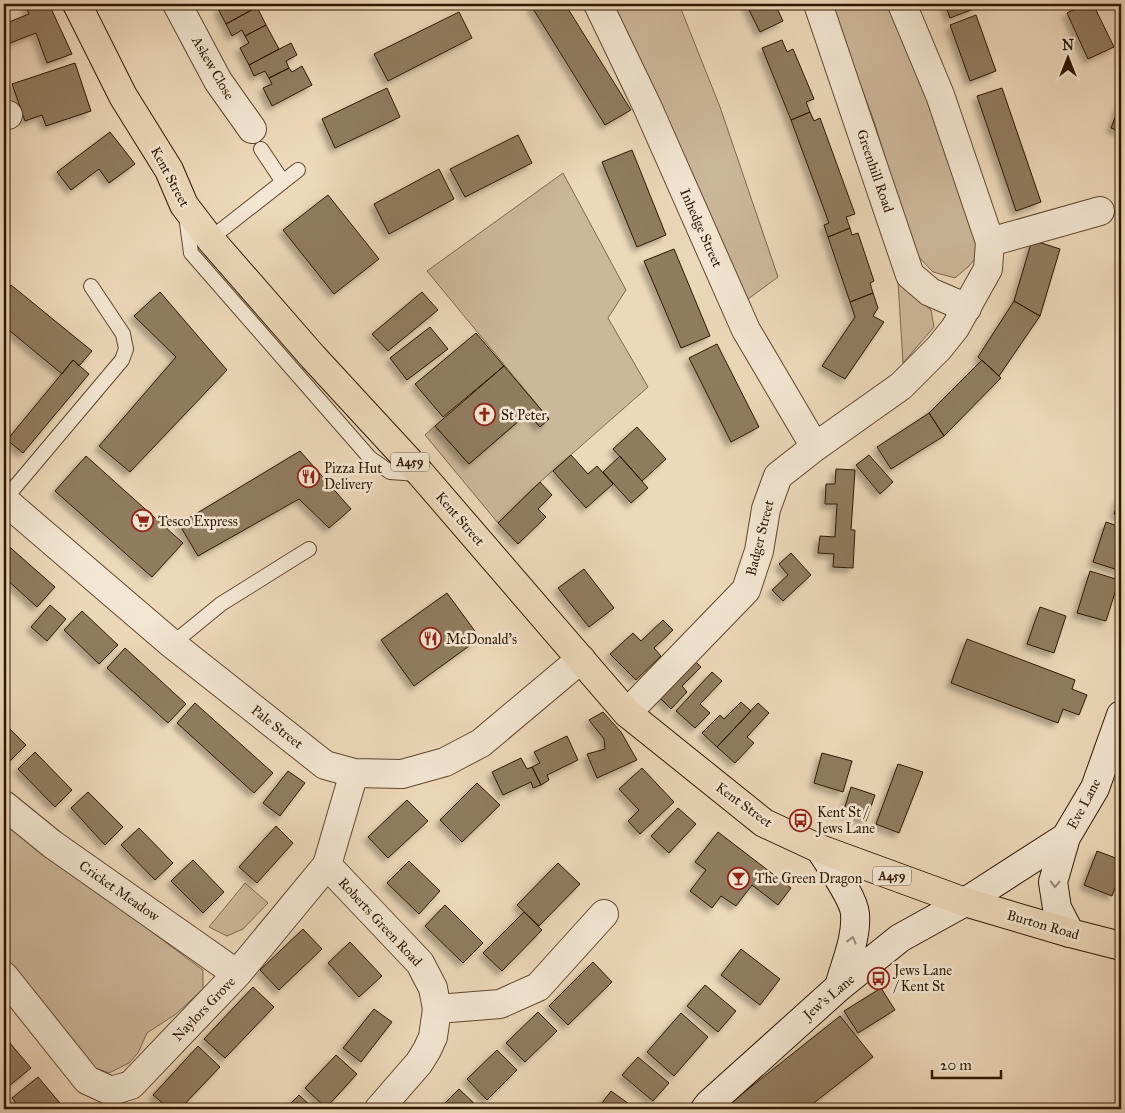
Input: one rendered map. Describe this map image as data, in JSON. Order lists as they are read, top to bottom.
{
  "streets": {
    "main road": ["Kent Street", "A459", "Burton Road"],
    "street": [
      "Askew Close",
      "Greenhill Road",
      "Inhedge Street",
      "Badger Street",
      "Pale Street",
      "Eve Lane",
      "Cricket Meadow",
      "Roberts Green Road",
      "Jew's Lane",
      "Naylors Grove"
    ]
  },
  "crossings": [
    ["Greenhill Road", "Badger Street"],
    ["Kent Street", "Badger Street"],
    ["Kent Street", "Pale Street"],
    ["Kent Street", "Eve Lane"],
    ["Kent Street", "Burton Road"],
    ["Kent Street", "Jew's Lane"],
    ["Inhedge Street", "Badger Street"],
    ["Pale Street", "Naylors Grove"],
    ["Eve Lane", "Burton Road"],
    ["Eve Lane", "Jew's Lane"],
    ["Cricket Meadow", "Naylors Grove"],
    ["Roberts Green Road", "Naylors Grove"],
    ["Burton Road", "Jew's Lane"]
  ],
  "places": {
    "church": ["St Peter"],
    "restaurant": ["Pizza Hut Delivery", "McDonald's"],
    "supermarket": ["Tesco Express"],
    "bus stop": ["Kent St / Jews Lane", "Jews Lane / Kent St"],
    "bar": ["The Green Dragon"]
  },
  "scale_bar": "20 m",
  "north": "top"
}
